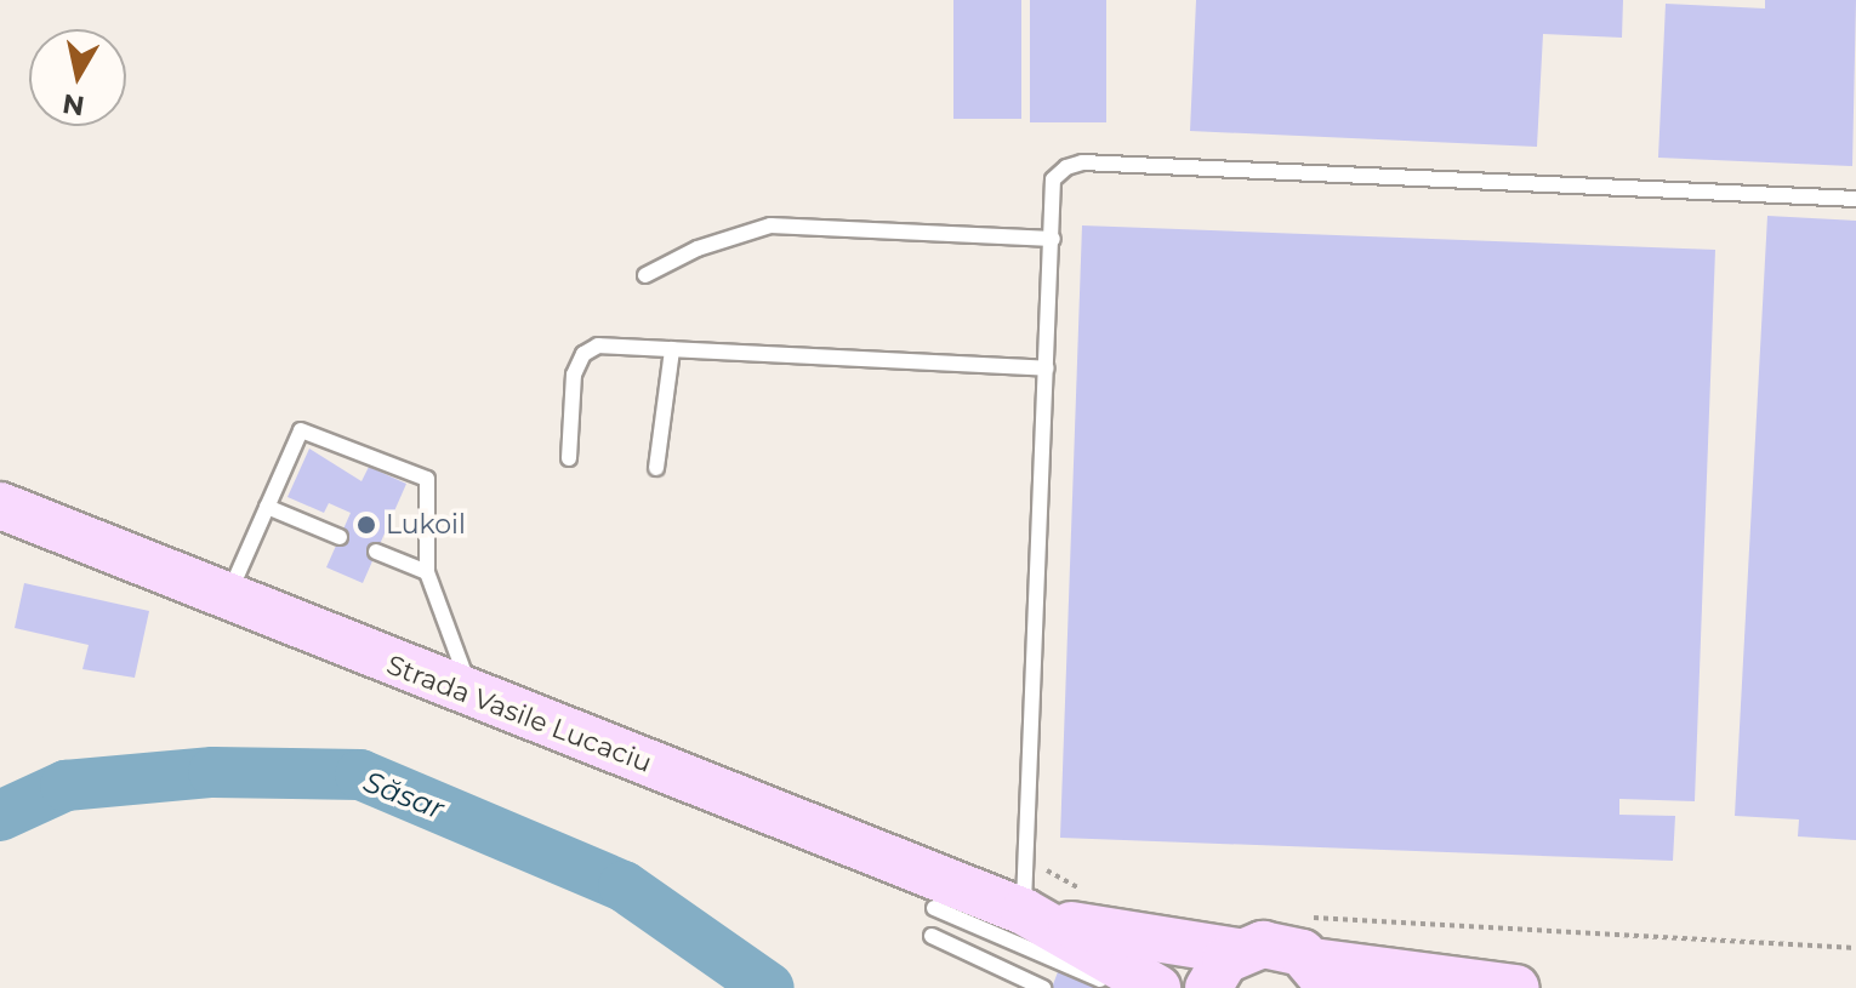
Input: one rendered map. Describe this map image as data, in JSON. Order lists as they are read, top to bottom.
{
  "streets": {
    "main road": ["Strada Vasile Lucaciu"]
  },
  "water": ["Săsar"],
  "places": ["Lukoil"],
  "north": "bottom"
}
